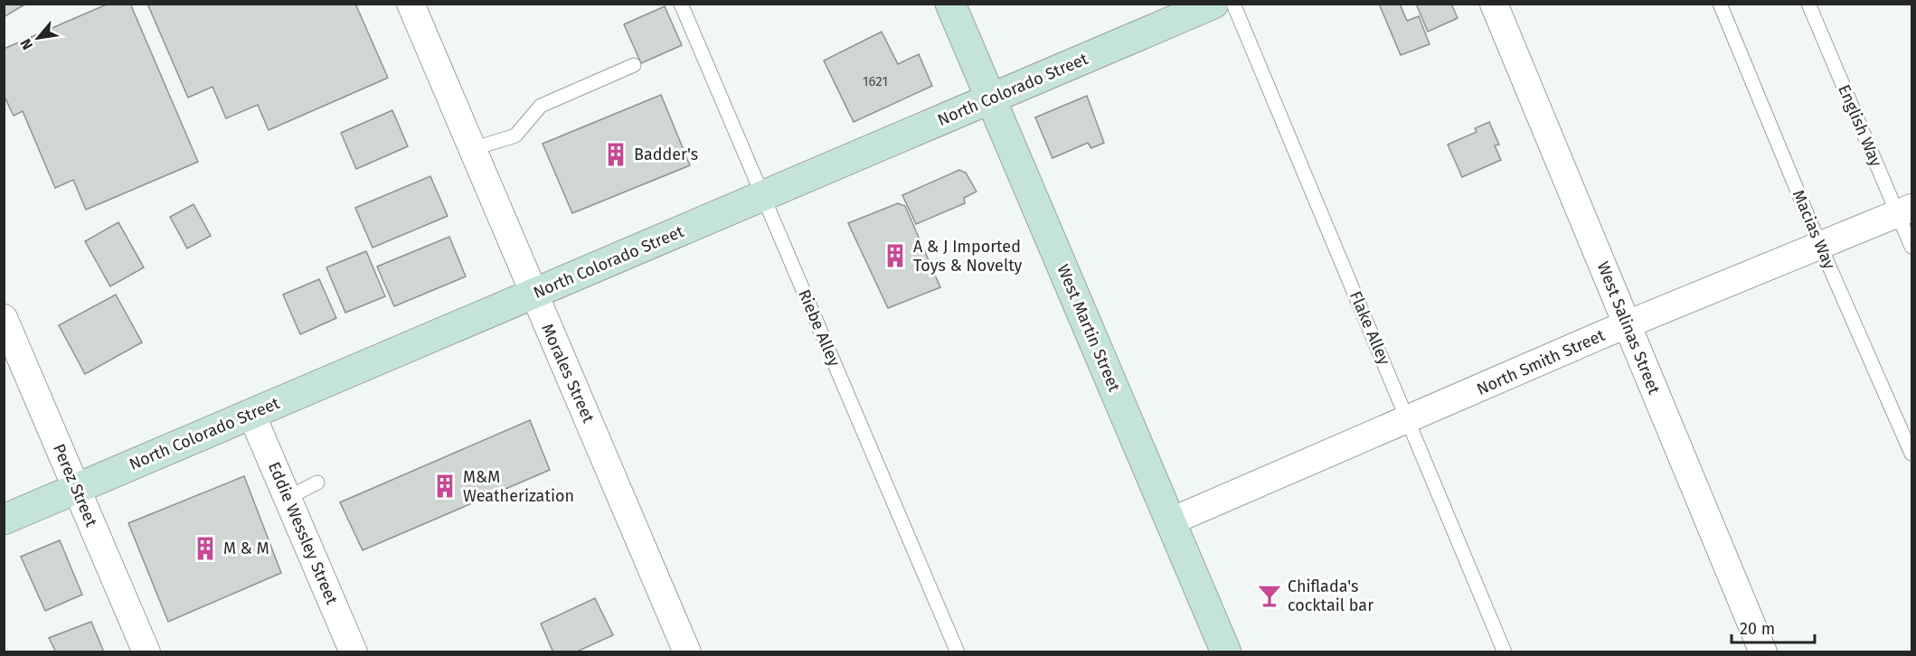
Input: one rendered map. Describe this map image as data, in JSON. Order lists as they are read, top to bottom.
{
  "streets": {
    "main road": ["North Colorado Street", "West Martin Street"],
    "street": [
      "West Salinas Street",
      "North Smith Street",
      "Morales Street",
      "Perez Street",
      "Eddie Wessley Street"
    ],
    "lane": [
      "English Way",
      "Macias Way",
      "Riebe Alley",
      "Flake Alley"
    ]
  },
  "crossings": [
    ["North Colorado Street", "Riebe Alley"],
    ["North Colorado Street", "West Martin Street"],
    ["North Colorado Street", "Morales Street"],
    ["North Colorado Street", "Perez Street"],
    ["North Colorado Street", "Eddie Wessley Street"],
    ["English Way", "North Smith Street"],
    ["Macias Way", "North Smith Street"],
    ["West Martin Street", "North Smith Street"],
    ["Flake Alley", "North Smith Street"],
    ["West Salinas Street", "North Smith Street"]
  ],
  "places": {
    "building": [
      "Badder's",
      "A & J Imported Toys & Novelty",
      "M&M Weatherization",
      "M & M"
    ],
    "bar": ["Chiflada's cocktail bar"]
  },
  "house_numbers": ["1621"],
  "scale_bar": "20 m",
  "north": "bottom left"
}
